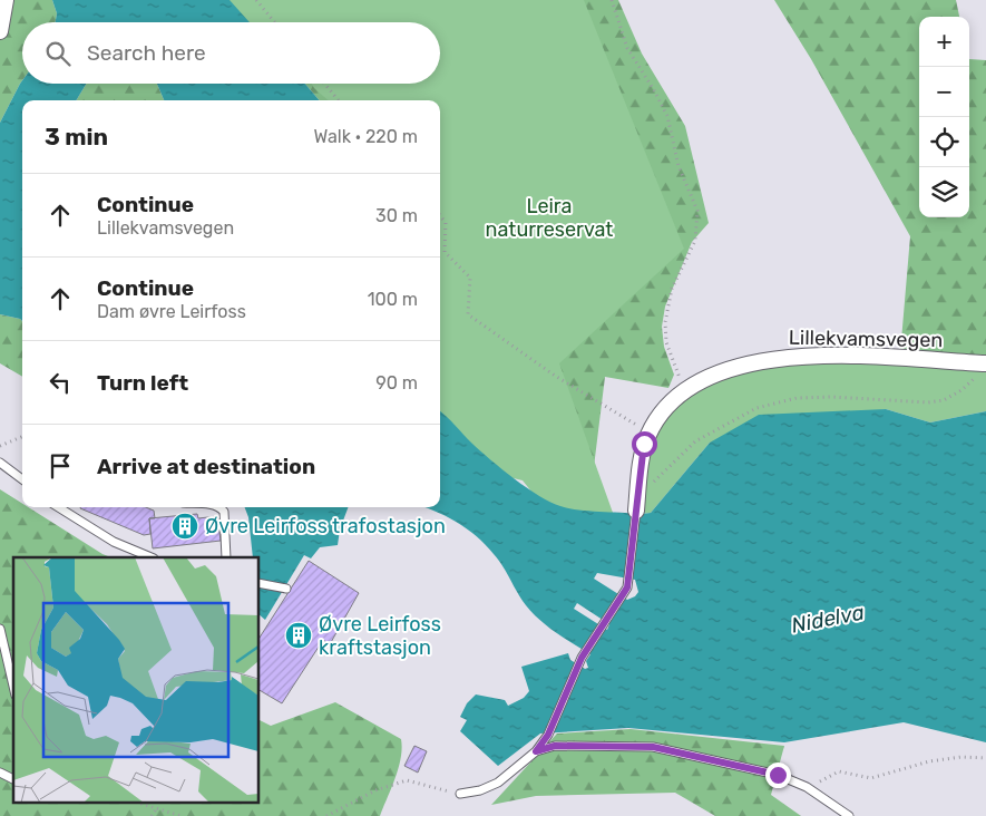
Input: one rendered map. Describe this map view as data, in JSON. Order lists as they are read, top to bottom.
{
  "streets": {
    "street": ["Lillekvamsvegen"]
  },
  "water": ["Nidelva"],
  "parks": ["Leira naturreservat"],
  "places": {
    "building": ["Øvre Leirfoss trafostasjon", "Øvre Leirfoss kraftstasjon"]
  },
  "page": {
    "map_buttons": ["+", "−"],
    "search": "Search here",
    "heading": ["3 min", "Walk · 220 m"],
    "list": [
      ["Continue", "Lillekvamsvegen", "30 m"],
      ["Continue", "Dam øvre Leirfoss", "100 m"],
      ["Turn left", "90 m"],
      "Arrive at destination"
    ]
  }
}
